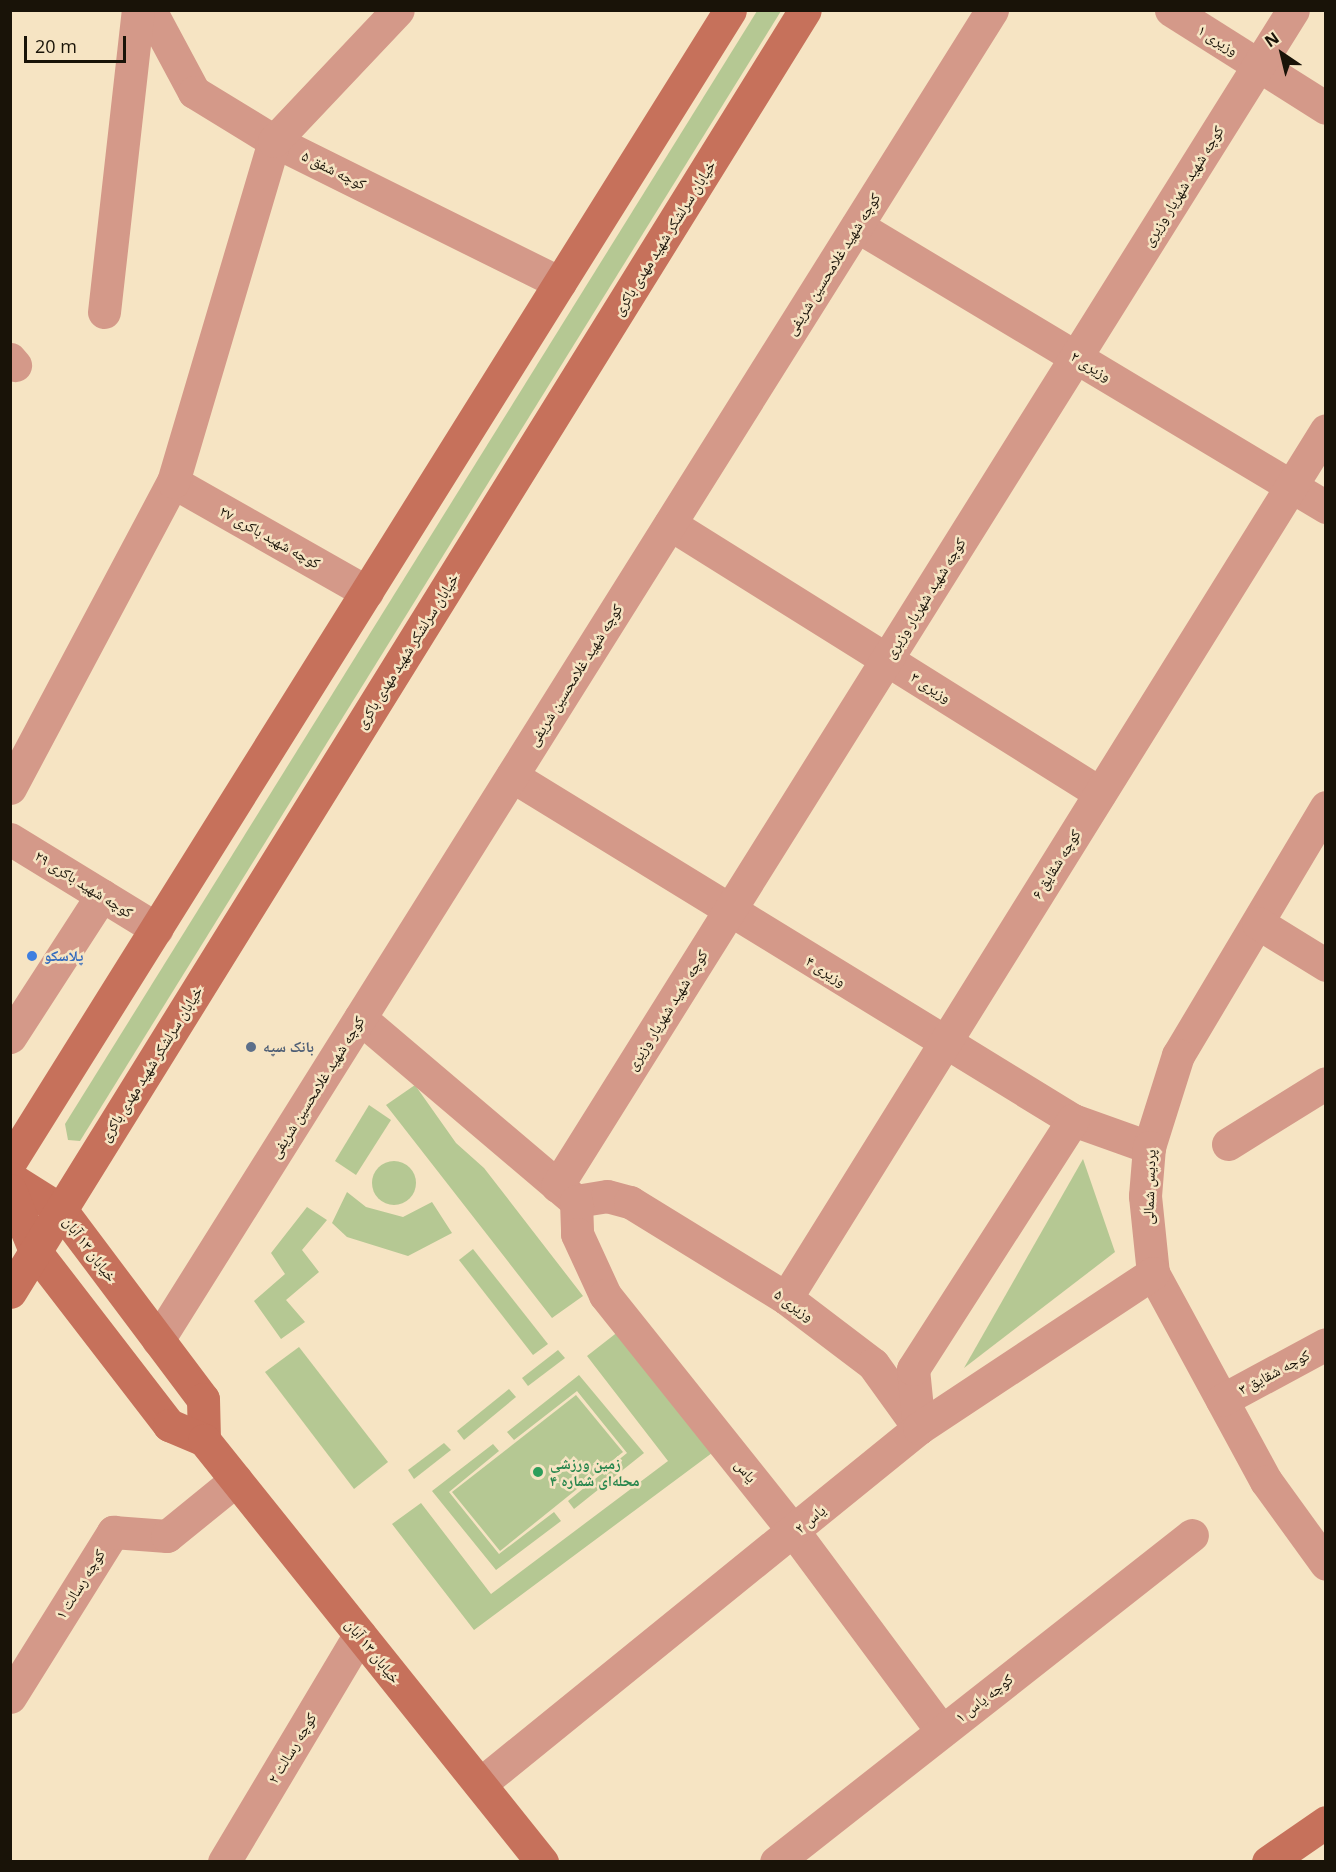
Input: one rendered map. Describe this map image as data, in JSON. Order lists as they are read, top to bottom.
{
  "streets": {
    "main road": ["خیابان سرلشکر شهید مهدی باکری", "خیابان ۱۳ آبان"],
    "street": [
      "وزیری ۱",
      "کوچه شفق ۵",
      "کوچه شهید شهریار وزیری",
      "کوچه شهید غلامحسین شریفی",
      "وزیری ۲",
      "کوچه شهید باکری ۲۷",
      "وزیری ۳",
      "کوچه شقایق ۶",
      "کوچه شهید باکری ۲۹",
      "وزیری ۴",
      "پردیس شمالی",
      "وزیری ۵",
      "کوچه شقایق ۳",
      "یاس",
      "یاس ۲",
      "کوچه رسالت ۱",
      "کوچه یاس ۱",
      "کوچه رسالت ۲"
    ]
  },
  "crossings": [
    ["وزیری ۱", "کوچه شهید شهریار وزیری"],
    ["کوچه شهید شهریار وزیری", "وزیری ۲"],
    ["کوچه شهید شهریار وزیری", "وزیری ۳"],
    ["کوچه شهید شهریار وزیری", "وزیری ۴"],
    ["کوچه شهید شهریار وزیری", "وزیری ۵"],
    ["کوچه شهید شهریار وزیری", "یاس"],
    ["خیابان سرلشکر شهید مهدی باکری", "خیابان ۱۳ آبان"],
    ["کوچه شهید غلامحسین شریفی", "وزیری ۲"],
    ["کوچه شهید غلامحسین شریفی", "وزیری ۳"],
    ["کوچه شهید غلامحسین شریفی", "وزیری ۴"],
    ["کوچه شهید غلامحسین شریفی", "خیابان ۱۳ آبان"],
    ["وزیری ۲", "کوچه شقایق ۶"],
    ["وزیری ۳", "کوچه شقایق ۶"],
    ["کوچه شقایق ۶", "وزیری ۴"],
    ["کوچه شقایق ۶", "وزیری ۵"],
    ["وزیری ۴", "پردیس شمالی"],
    ["پردیس شمالی", "کوچه شقایق ۳"],
    ["پردیس شمالی", "یاس ۲"],
    ["خیابان ۱۳ آبان", "یاس ۲"],
    ["خیابان ۱۳ آبان", "کوچه رسالت ۱"],
    ["خیابان ۱۳ آبان", "کوچه رسالت ۲"],
    ["وزیری ۵", "یاس"],
    ["وزیری ۵", "یاس ۲"],
    ["یاس", "یاس ۲"],
    ["یاس", "کوچه یاس ۱"]
  ],
  "places": ["پلاسکو", "بانک سپه", "زمین ورزشی محله‌ای شماره ۴"],
  "scale_bar": "20 m",
  "north": "top left"
}
